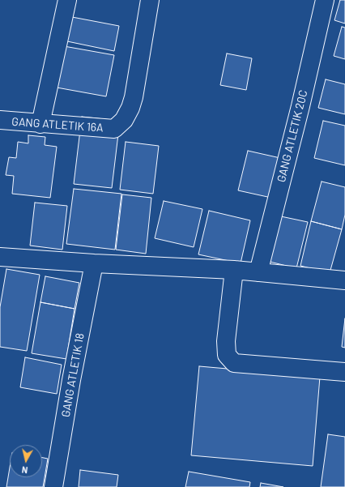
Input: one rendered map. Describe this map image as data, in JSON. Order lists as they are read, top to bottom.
{
  "streets": {
    "street": ["GANG ATLETIK 16A", "GANG ATLETIK 20C", "GANG ATLETIK 18"]
  },
  "north": "bottom"
}
